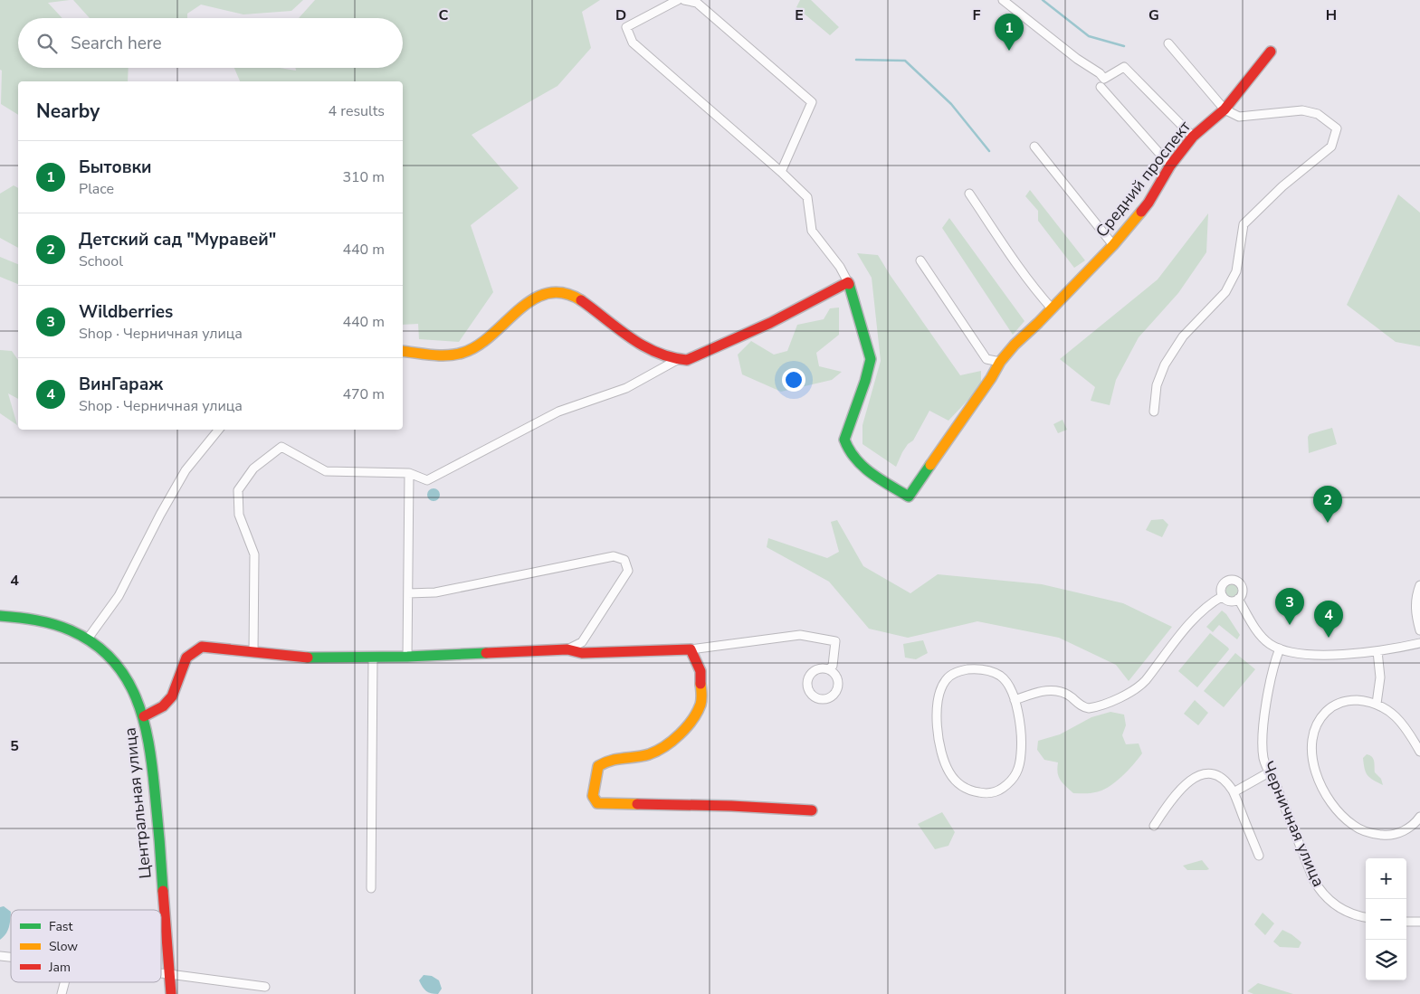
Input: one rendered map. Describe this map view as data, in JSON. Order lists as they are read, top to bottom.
{
  "streets": {
    "street": ["Средний проспект", "Центральная улица", "Черничная улица"]
  },
  "legend": ["Fast", "Slow", "Jam"],
  "page": {
    "pins": [
      "1",
      "2",
      "3",
      "4"
    ],
    "search": "Search here",
    "heading": ["Nearby", "4 results"],
    "list": [
      {
        "mark": "1",
        "name": "Бытовки",
        "note": "Place",
        "value": "310 m"
      },
      {
        "mark": "2",
        "name": "Детский сад \"Муравей\"",
        "note": "School",
        "value": "440 m"
      },
      {
        "mark": "3",
        "name": "Wildberries",
        "note": "Shop · Черничная улица",
        "value": "440 m"
      },
      {
        "mark": "4",
        "name": "ВинГараж",
        "note": "Shop · Черничная улица",
        "value": "470 m"
      }
    ],
    "map_buttons": ["+", "−"]
  },
  "grid": {
    "columns": [
      "C",
      "D",
      "E",
      "F",
      "G",
      "H"
    ],
    "rows": ["4", "5"]
  }
}
